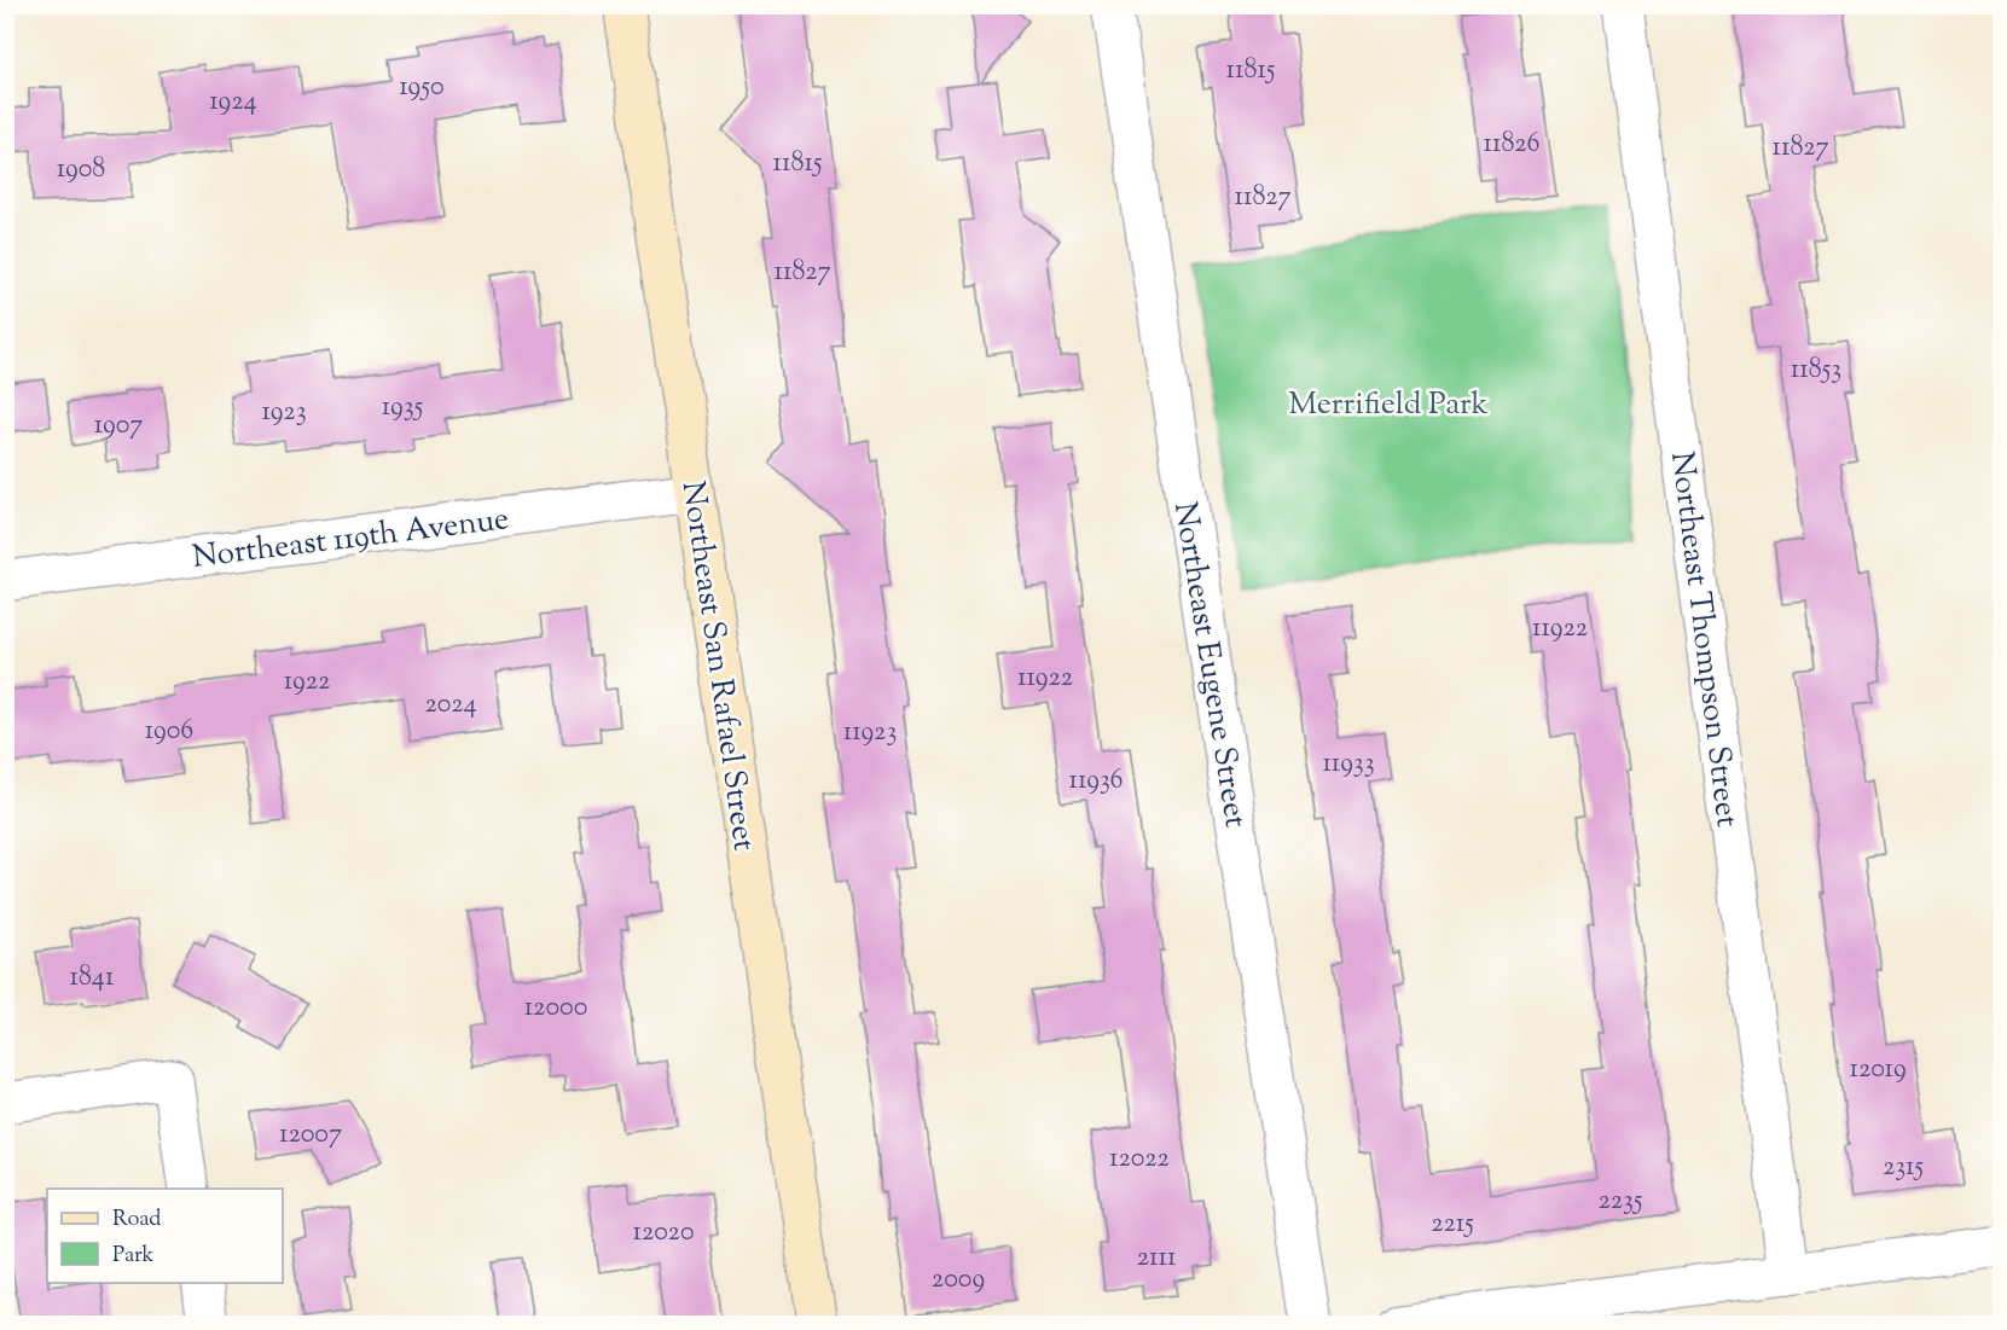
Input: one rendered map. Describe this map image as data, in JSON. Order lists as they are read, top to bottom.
{
  "streets": {
    "street": [
      "Northeast 119th Avenue",
      "Northeast Thompson Street",
      "Northeast Eugene Street",
      "Northeast San Rafael Street"
    ]
  },
  "crossings": [
    ["Northeast 119th Avenue", "Northeast San Rafael Street"]
  ],
  "parks": ["Merrifield Park"],
  "house_numbers": [
    "11815",
    "1950",
    "1924",
    "11826",
    "11827",
    "11815",
    "1908",
    "11827",
    "11827",
    "11853",
    "1935",
    "1923",
    "1907",
    "11922",
    "11922",
    "1922",
    "2024",
    "1906",
    "11923",
    "11933",
    "11936",
    "1841",
    "12000",
    "12019",
    "12007",
    "12022",
    "2315",
    "2235",
    "2215",
    "12020",
    "2111",
    "2009"
  ],
  "legend": ["Road", "Park"]
}
